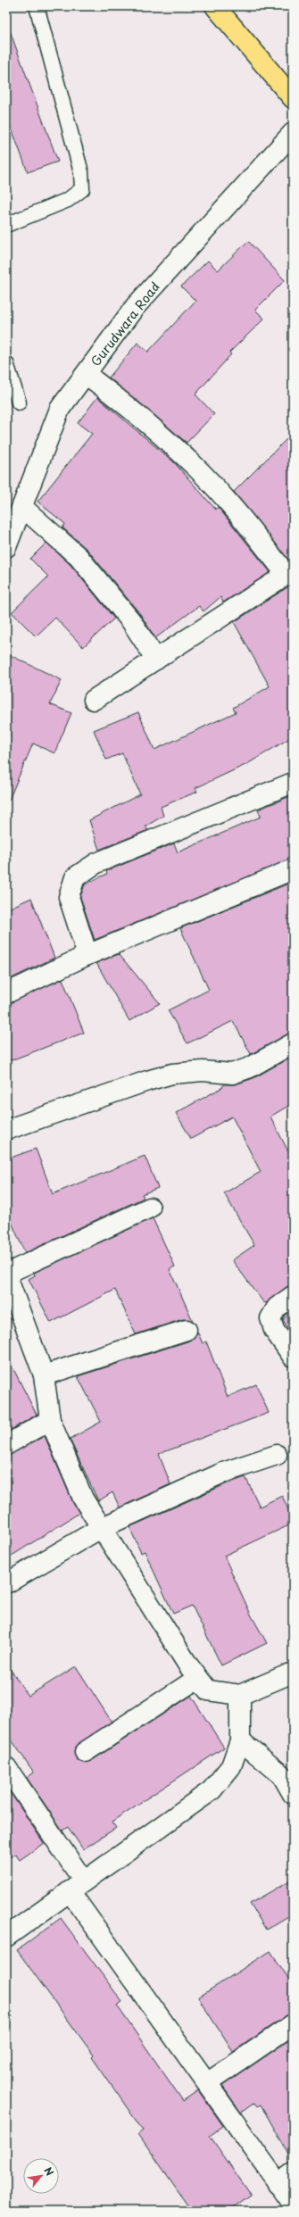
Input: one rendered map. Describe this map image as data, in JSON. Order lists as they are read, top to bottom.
{
  "streets": {
    "street": ["Gurudwara Road"]
  },
  "north": "top right"
}
